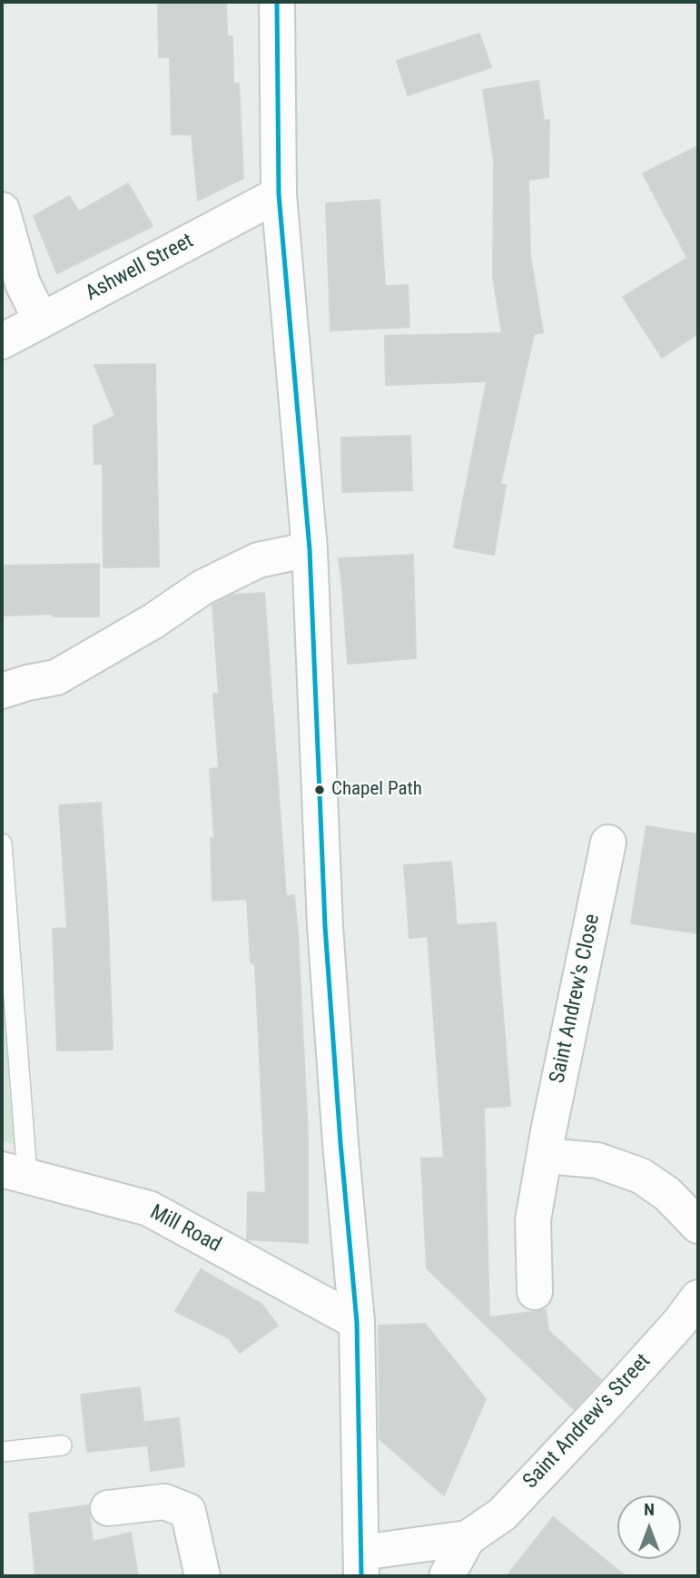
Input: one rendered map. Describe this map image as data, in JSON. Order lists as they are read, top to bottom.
{
  "streets": {
    "street": [
      "Ashwell Street",
      "Saint Andrew's Close",
      "Mill Road",
      "Saint Andrew's Street"
    ]
  },
  "places": ["Chapel Path"],
  "north": "top"
}
